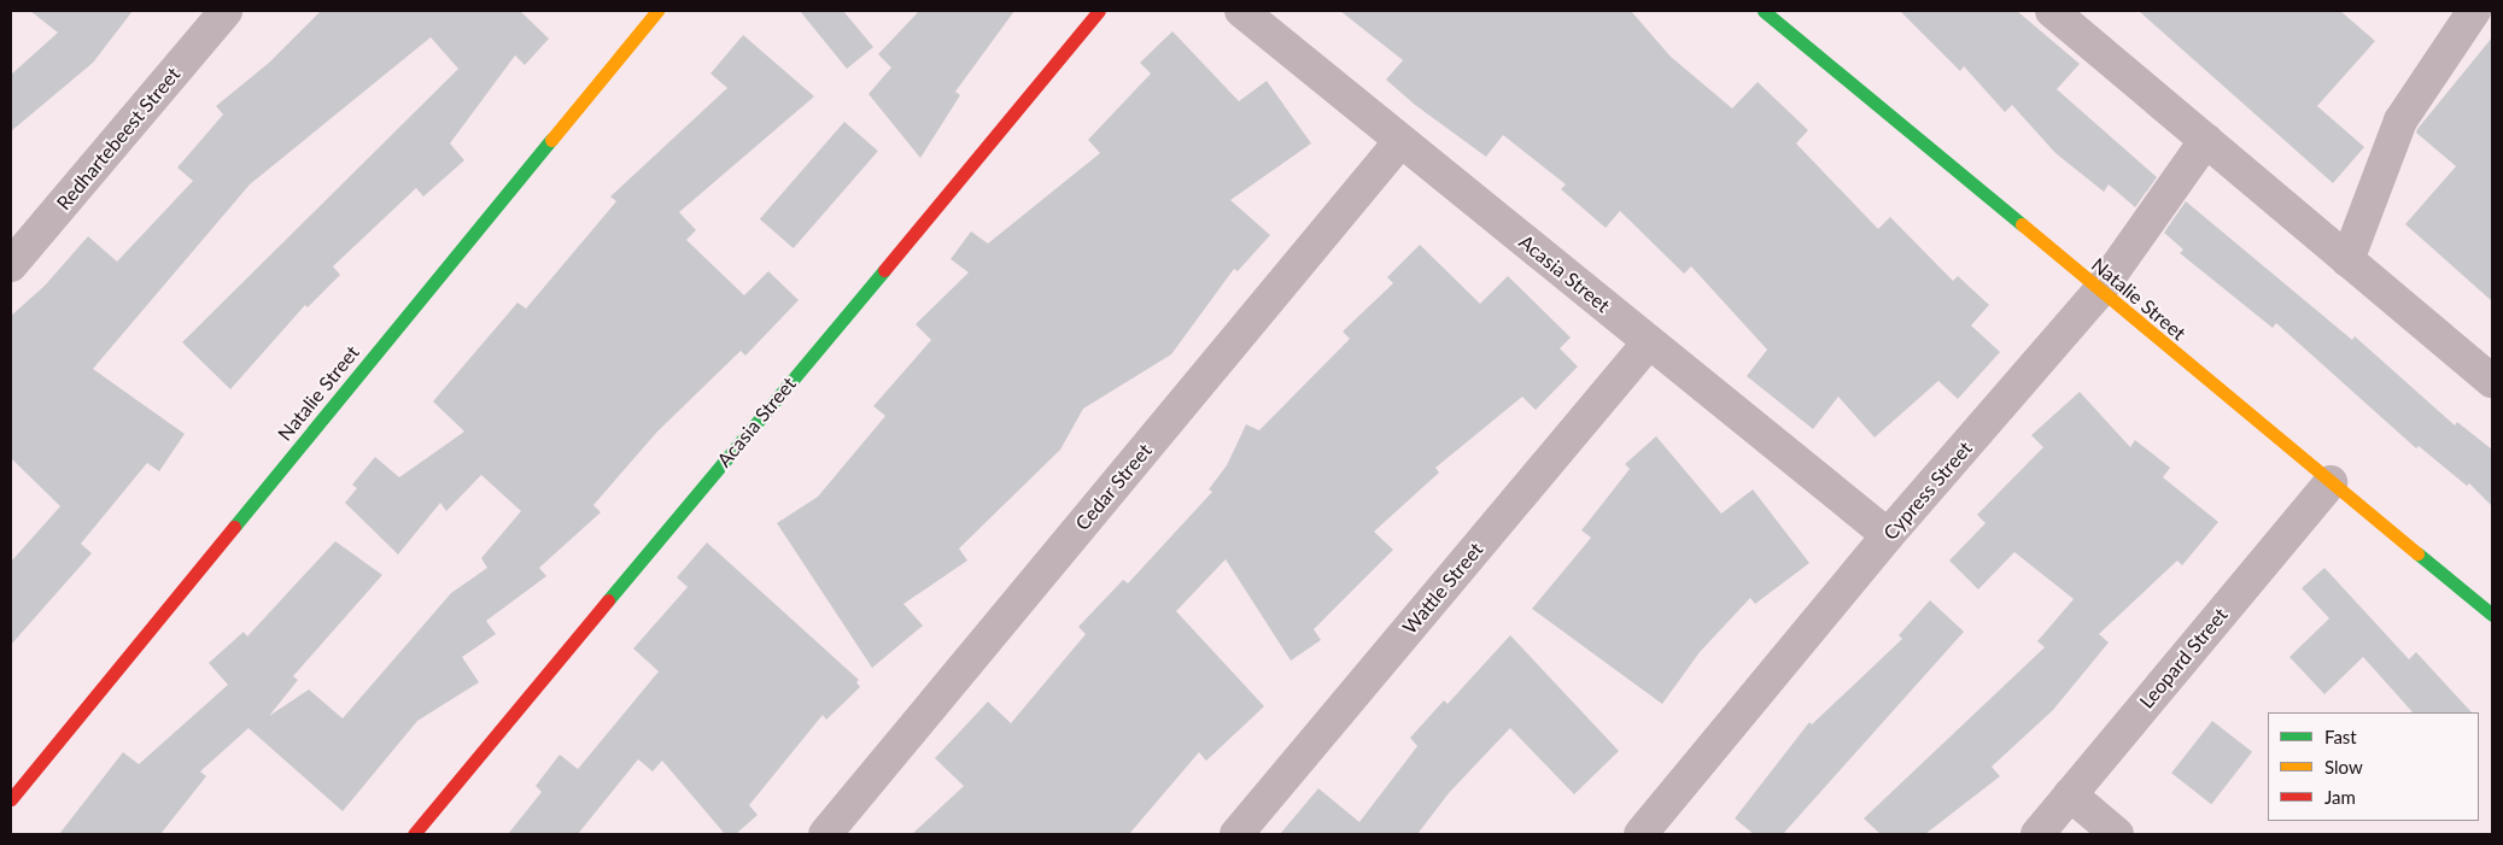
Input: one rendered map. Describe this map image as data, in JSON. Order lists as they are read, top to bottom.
{
  "streets": {
    "street": [
      "Redhartebeest Street",
      "Acasia Street",
      "Natalie Street",
      "Cedar Street",
      "Cypress Street",
      "Wattle Street",
      "Leopard Street"
    ]
  },
  "crossings": [
    ["Acasia Street", "Cedar Street"],
    ["Acasia Street", "Cypress Street"],
    ["Acasia Street", "Wattle Street"],
    ["Natalie Street", "Cypress Street"],
    ["Natalie Street", "Leopard Street"]
  ],
  "legend": ["Fast", "Slow", "Jam"]
}
